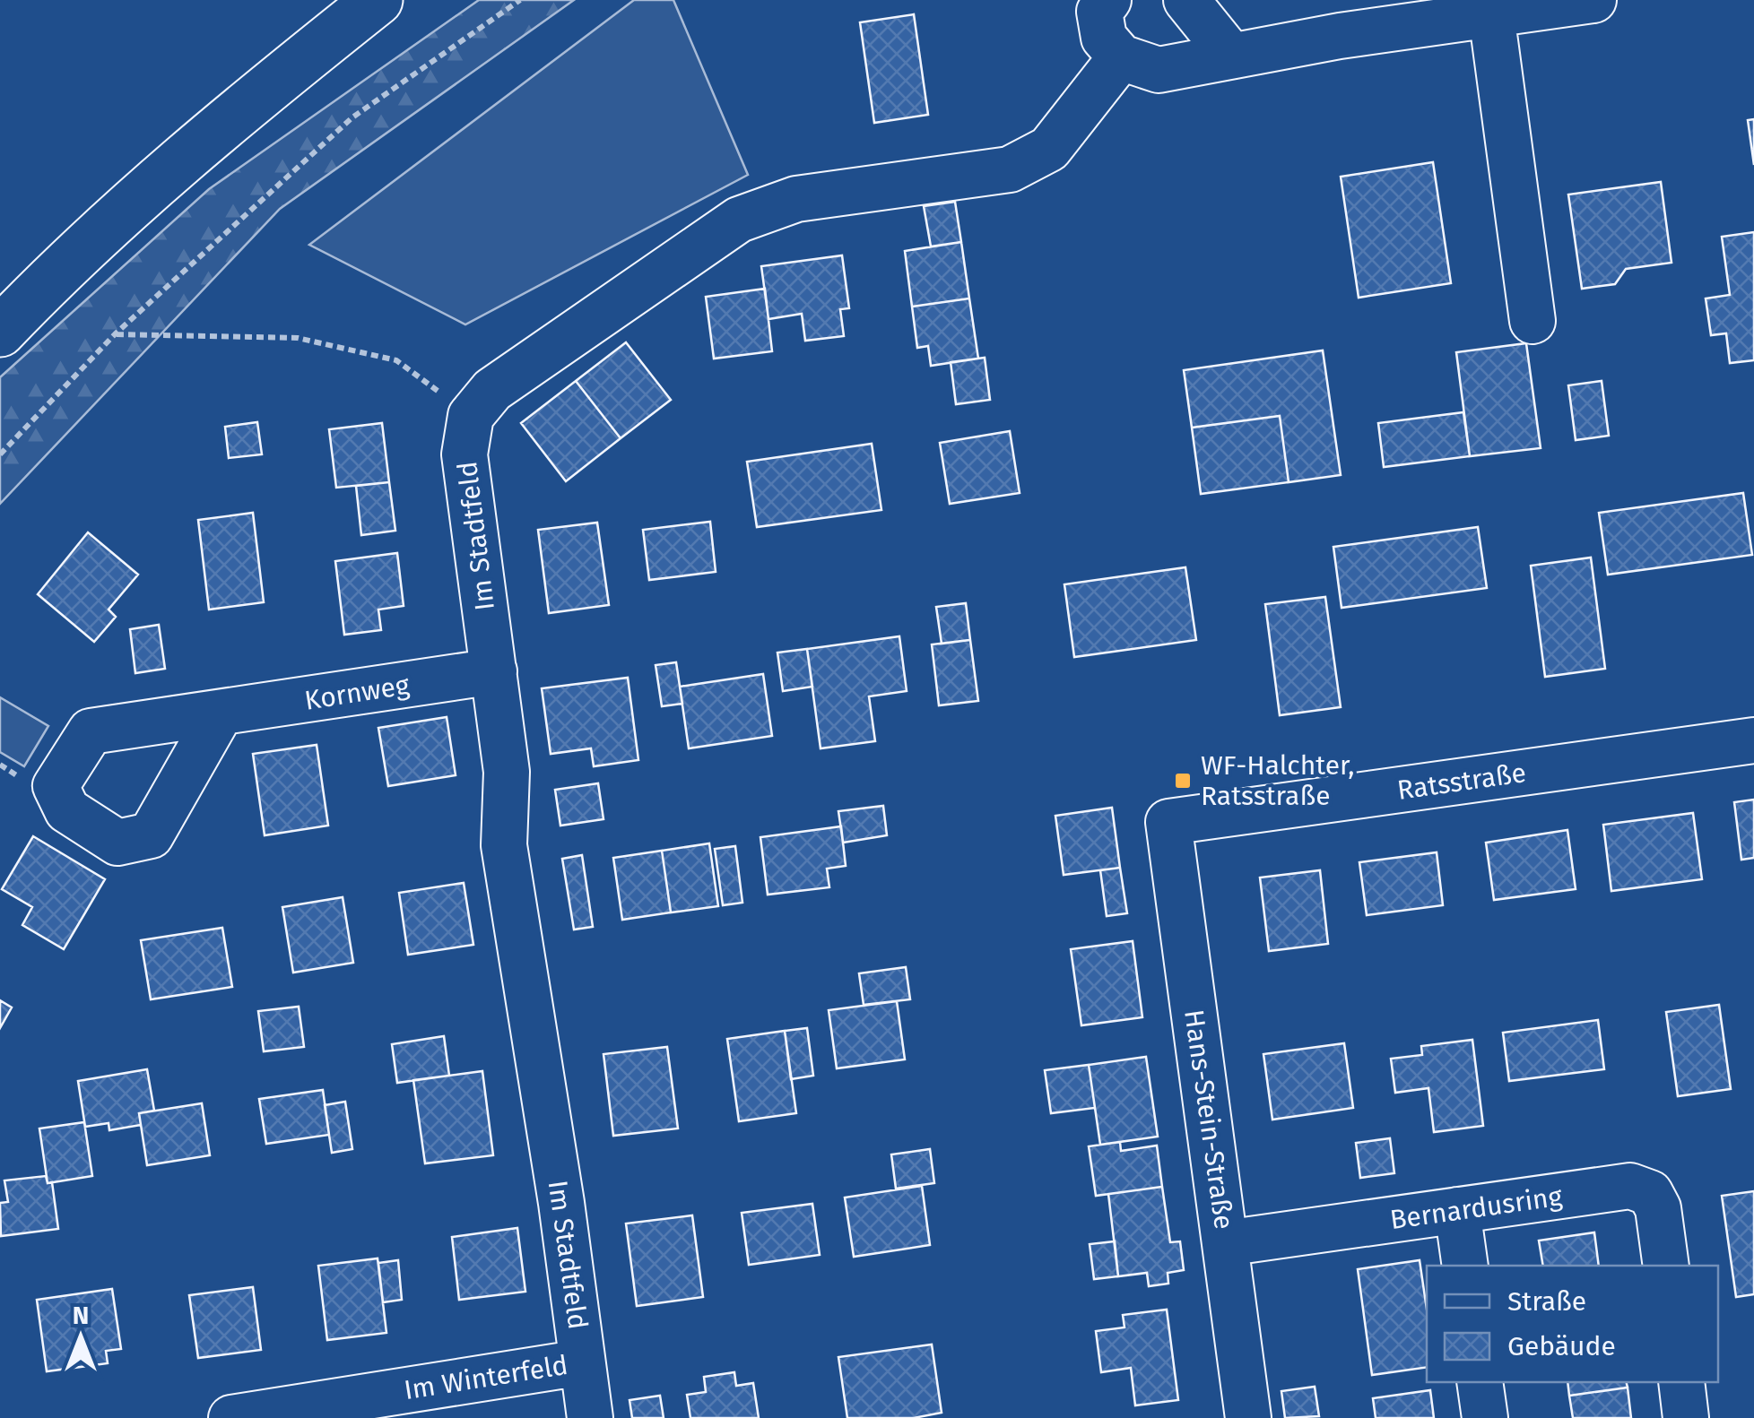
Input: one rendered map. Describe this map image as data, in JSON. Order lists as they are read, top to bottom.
{
  "streets": {
    "street": [
      "Im Stadtfeld",
      "Kornweg",
      "Ratsstraße",
      "Hans-Stein-Straße",
      "Bernardusring",
      "Im Winterfeld"
    ]
  },
  "crossings": [
    ["Im Stadtfeld", "Kornweg"],
    ["Im Stadtfeld", "Im Winterfeld"],
    ["Ratsstraße", "Hans-Stein-Straße"],
    ["Hans-Stein-Straße", "Bernardusring"]
  ],
  "places": {
    "transit": ["WF-Halchter, Ratsstraße"]
  },
  "legend": ["Straße", "Gebäude"],
  "north": "top"
}
